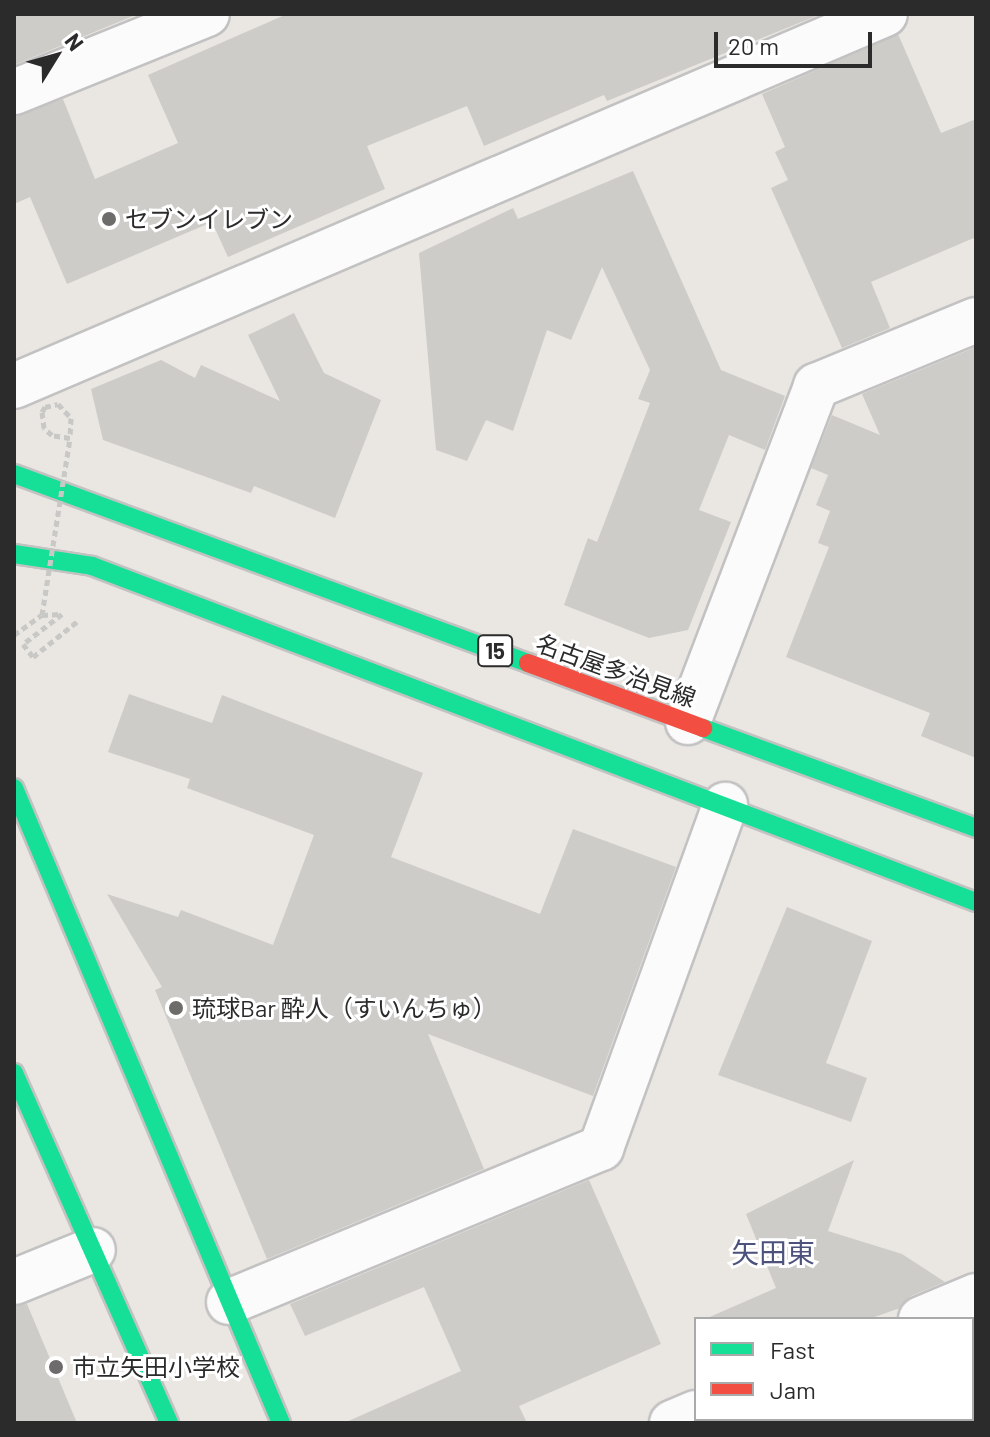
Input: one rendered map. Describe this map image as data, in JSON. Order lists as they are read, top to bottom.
{
  "streets": {
    "main road": ["15", "名古屋多治見線"]
  },
  "districts": ["矢田東"],
  "places": ["セブンイレブン", "琉球Bar 酔人（すいんちゅ）", "市立矢田小学校"],
  "legend": ["Fast", "Jam"],
  "scale_bar": "20 m",
  "north": "top right"
}
